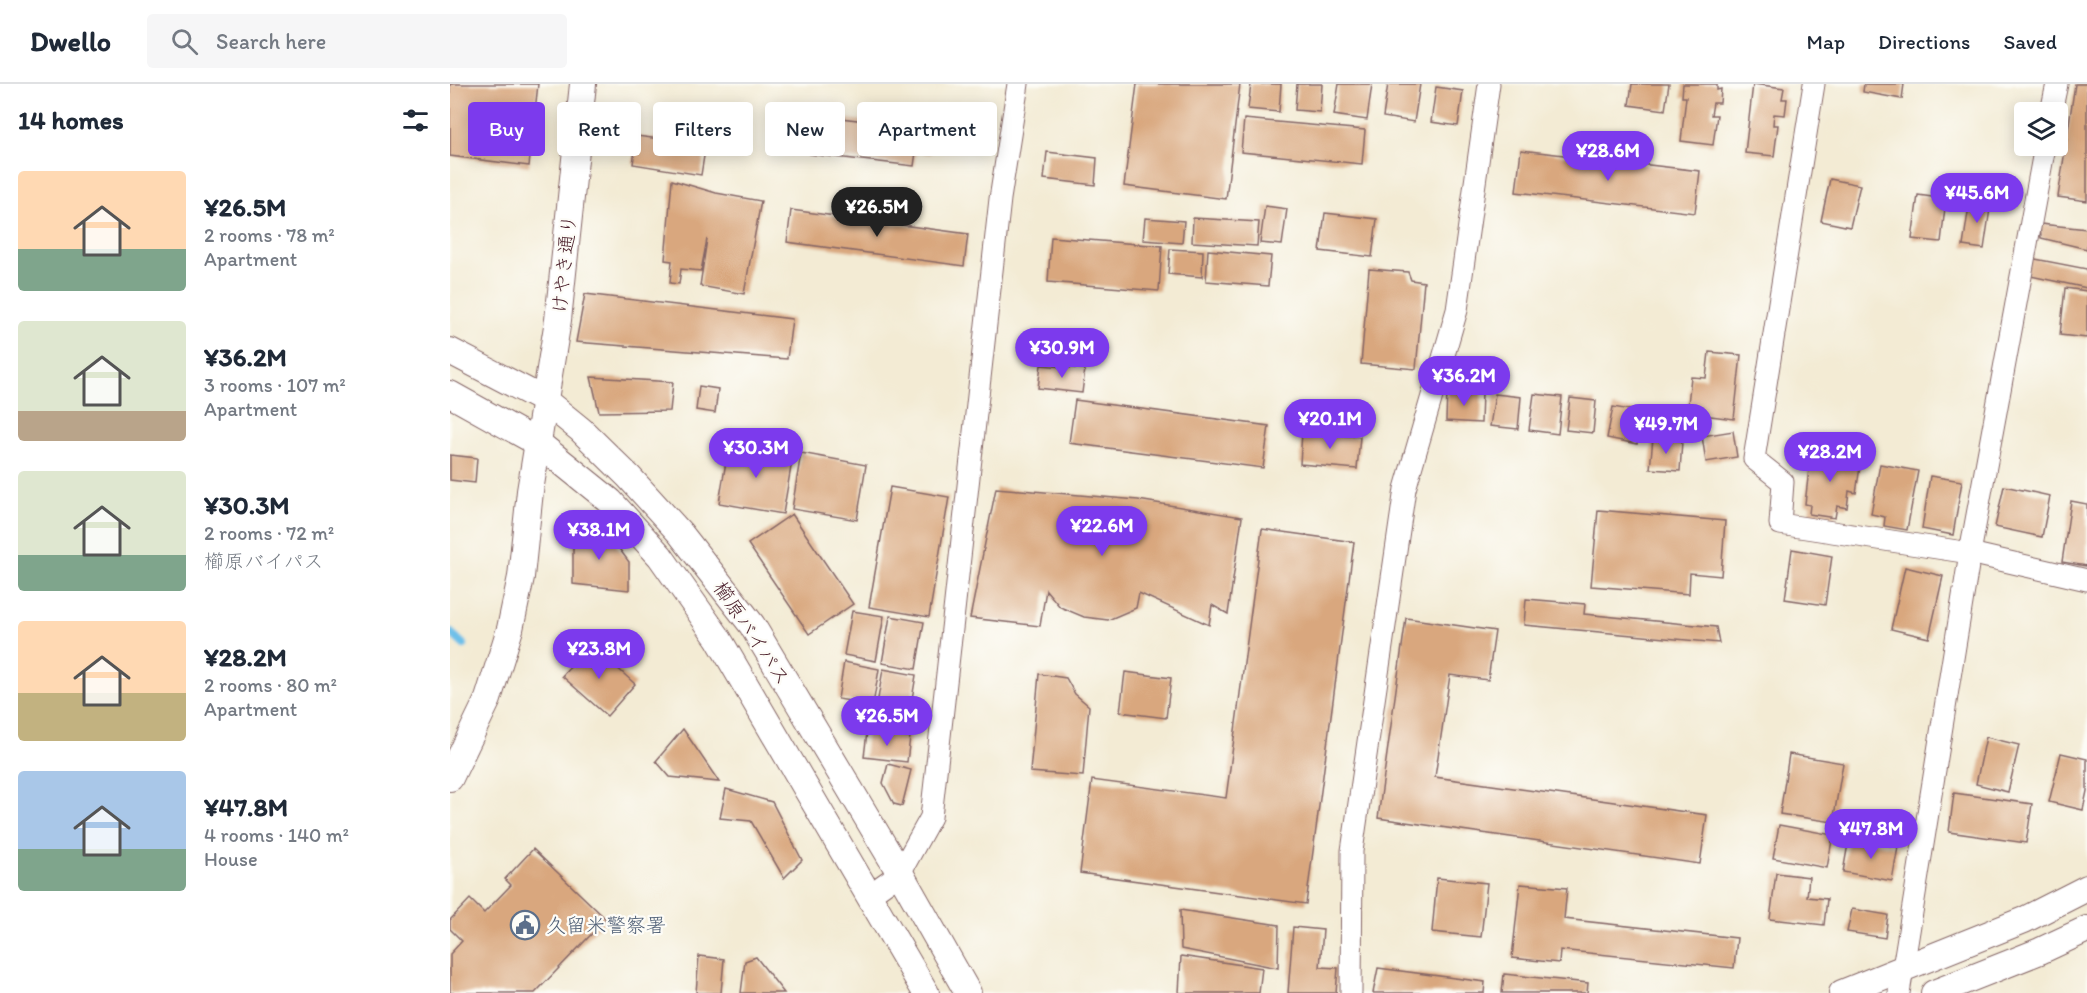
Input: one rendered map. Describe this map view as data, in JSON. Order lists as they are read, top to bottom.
{
  "streets": {
    "street": ["けやき通り", "櫛原バイパス"]
  },
  "crossings": [
    ["けやき通り", "櫛原バイパス"]
  ],
  "places": {
    "public building": ["久留米警察署"]
  },
  "page": {
    "header": "Dwello",
    "search": "Search here",
    "nav": ["Map", "Directions", "Saved"],
    "heading": "14 homes",
    "chip": [
      "Buy",
      "Rent",
      "Filters",
      "New",
      "Apartment"
    ],
    "price": [
      "¥28.6M",
      "¥45.6M",
      "¥26.5M",
      "¥30.9M",
      "¥36.2M",
      "¥20.1M",
      "¥49.7M",
      "¥30.3M",
      "¥28.2M",
      "¥22.6M",
      "¥38.1M",
      "¥23.8M",
      "¥26.5M",
      "¥47.8M"
    ],
    "list": [
      {
        "name": "¥26.5M",
        "note": "2 rooms · 78 m² · Apartment"
      },
      {
        "name": "¥36.2M",
        "note": "3 rooms · 107 m² · Apartment"
      },
      {
        "name": "¥30.3M",
        "note": "2 rooms · 72 m² · 櫛原バイパス"
      },
      {
        "name": "¥28.2M",
        "note": "2 rooms · 80 m² · Apartment"
      },
      {
        "name": "¥47.8M",
        "note": "4 rooms · 140 m² · House"
      }
    ]
  }
}
